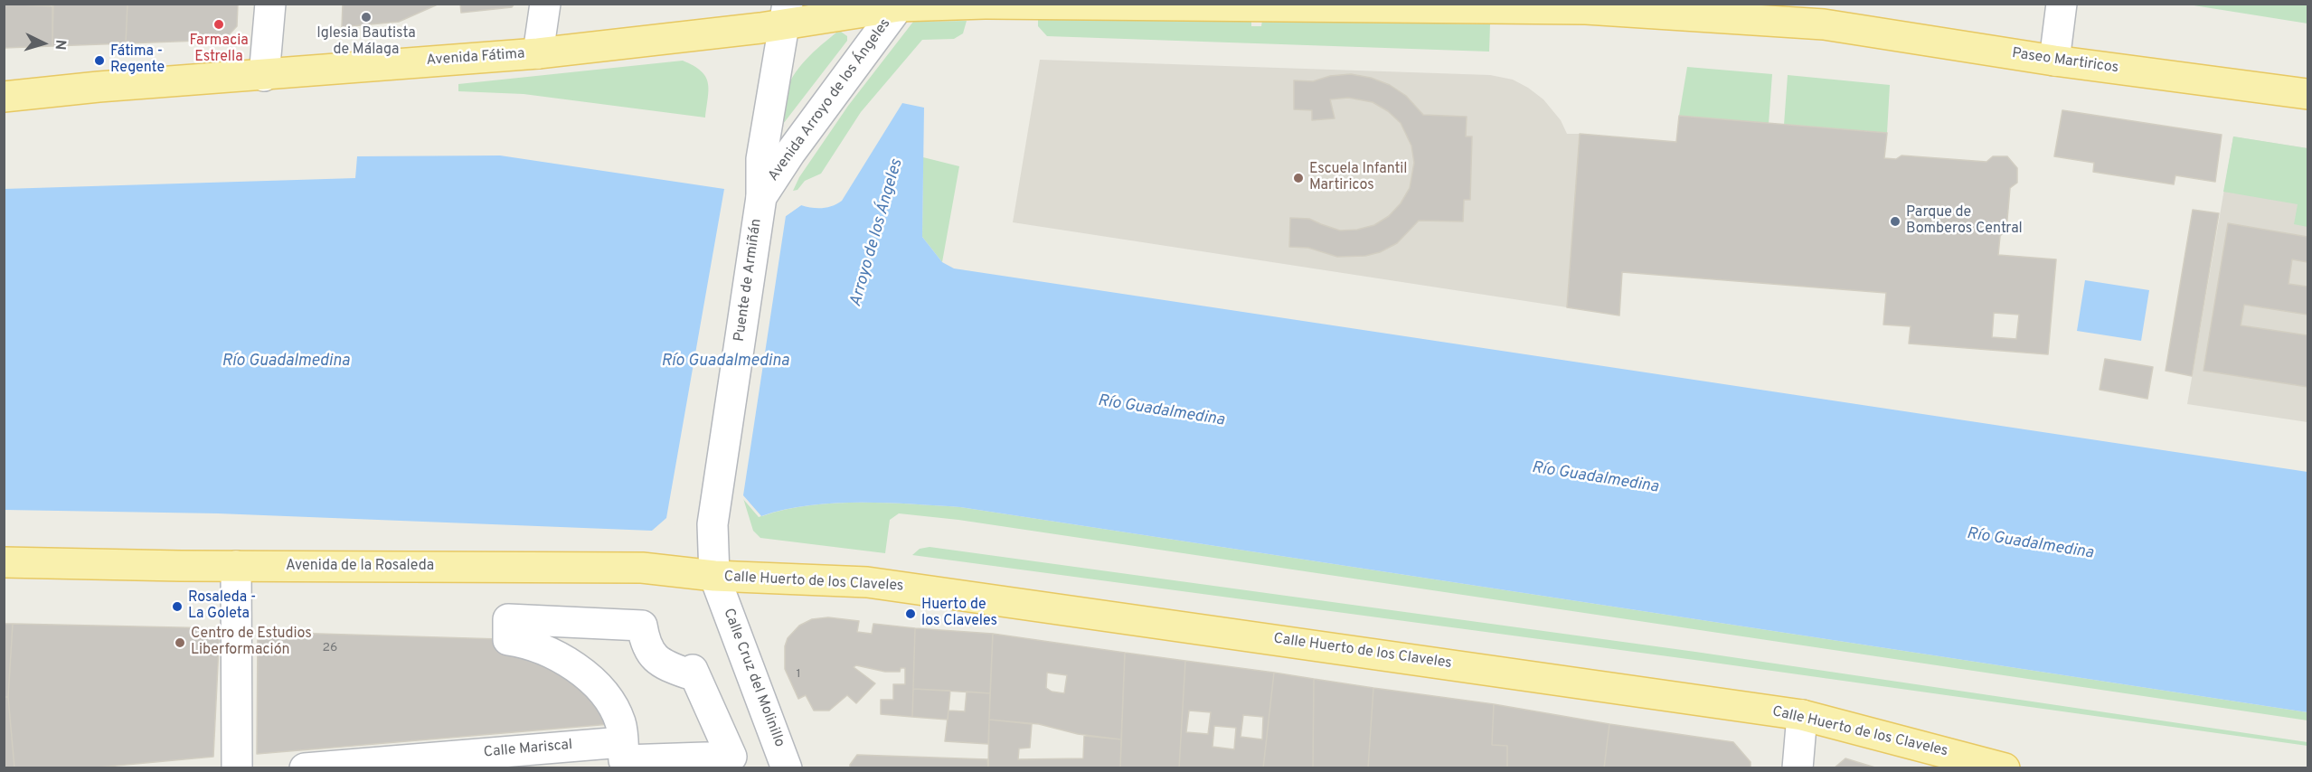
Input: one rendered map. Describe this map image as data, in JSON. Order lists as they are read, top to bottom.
{
  "streets": {
    "main road": [
      "Avenida Fátima",
      "Paseo Martiricos",
      "Avenida de la Rosaleda",
      "Calle Huerto de los Claveles"
    ],
    "street": [
      "Avenida Arroyo de los Ángeles",
      "Puente de Armiñán",
      "Calle Cruz del Molinillo",
      "Calle Mariscal"
    ]
  },
  "crossings": [
    ["Avenida Fátima", "Paseo Martiricos"],
    ["Avenida Fátima", "Avenida Arroyo de los Ángeles"],
    ["Avenida Fátima", "Puente de Armiñán"],
    ["Paseo Martiricos", "Avenida Arroyo de los Ángeles"],
    ["Avenida Arroyo de los Ángeles", "Puente de Armiñán"],
    ["Puente de Armiñán", "Calle Cruz del Molinillo"],
    ["Avenida de la Rosaleda", "Calle Huerto de los Claveles"],
    ["Avenida de la Rosaleda", "Calle Cruz del Molinillo"],
    ["Calle Huerto de los Claveles", "Calle Cruz del Molinillo"]
  ],
  "water": ["Arroyo de los Ángeles", "Río Guadalmedina"],
  "places": [
    "Iglesia Bautista de Málaga",
    "Farmacia Estrella",
    "Fátima - Regente",
    "Escuela Infantil Martiricos",
    "Parque de Bomberos Central",
    "Rosaleda - La Goleta",
    "Huerto de los Claveles",
    "Centro de Estudios Liberformación"
  ],
  "house_numbers": ["26", "1"],
  "north": "right"
}
